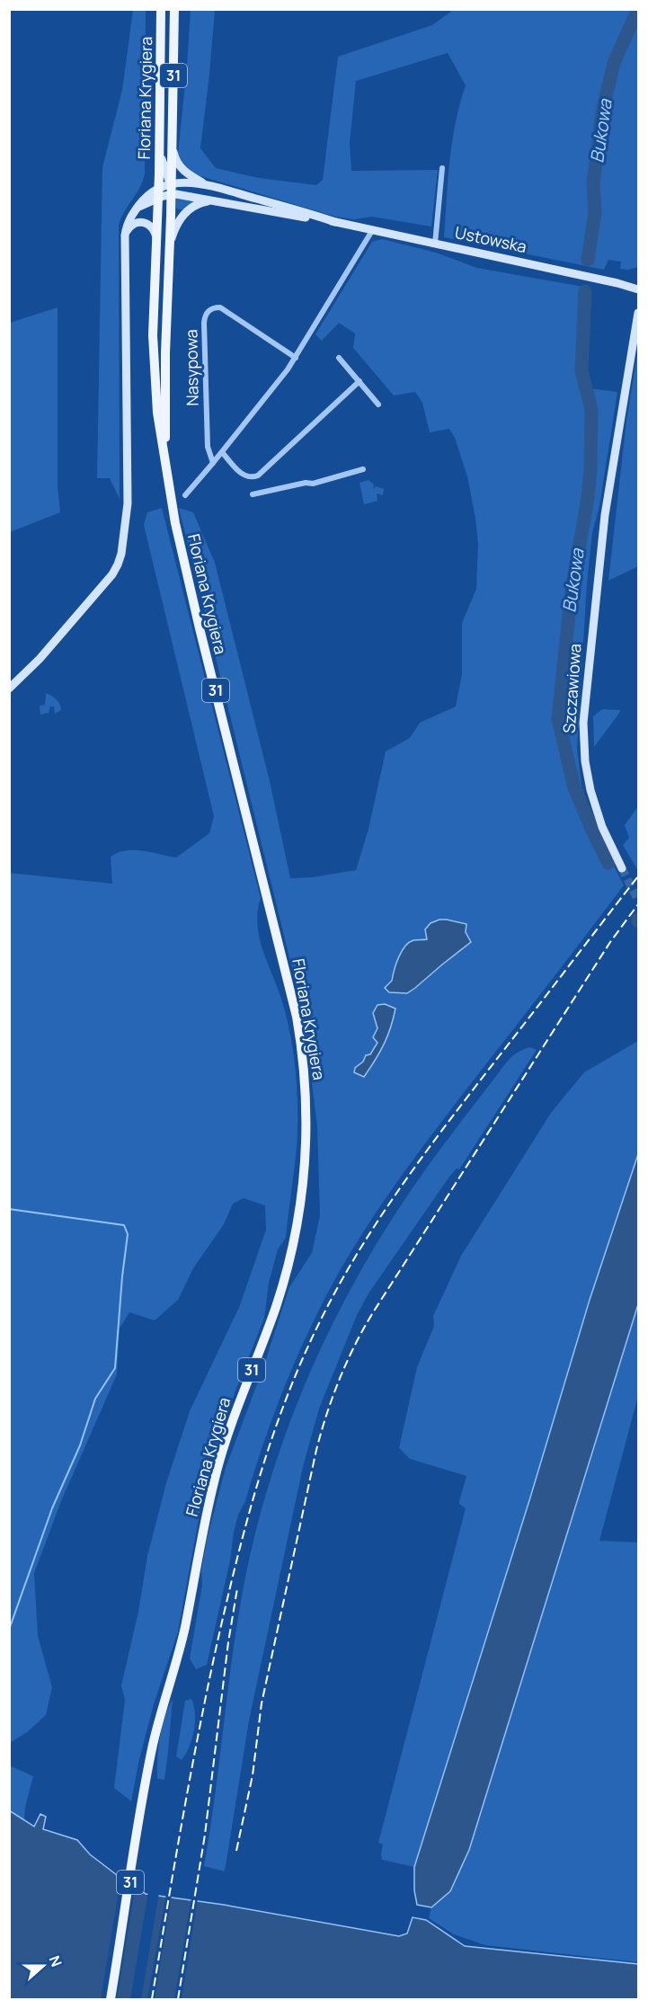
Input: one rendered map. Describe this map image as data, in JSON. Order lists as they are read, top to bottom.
{
  "streets": {
    "main road": ["31", "Floriana Krygiera"],
    "street": ["Ustowska", "Nasypowa", "Szczawiowa"]
  },
  "crossings": [
    ["Floriana Krygiera", "Ustowska"]
  ],
  "water": ["Bukowa"],
  "north": "right"
}
